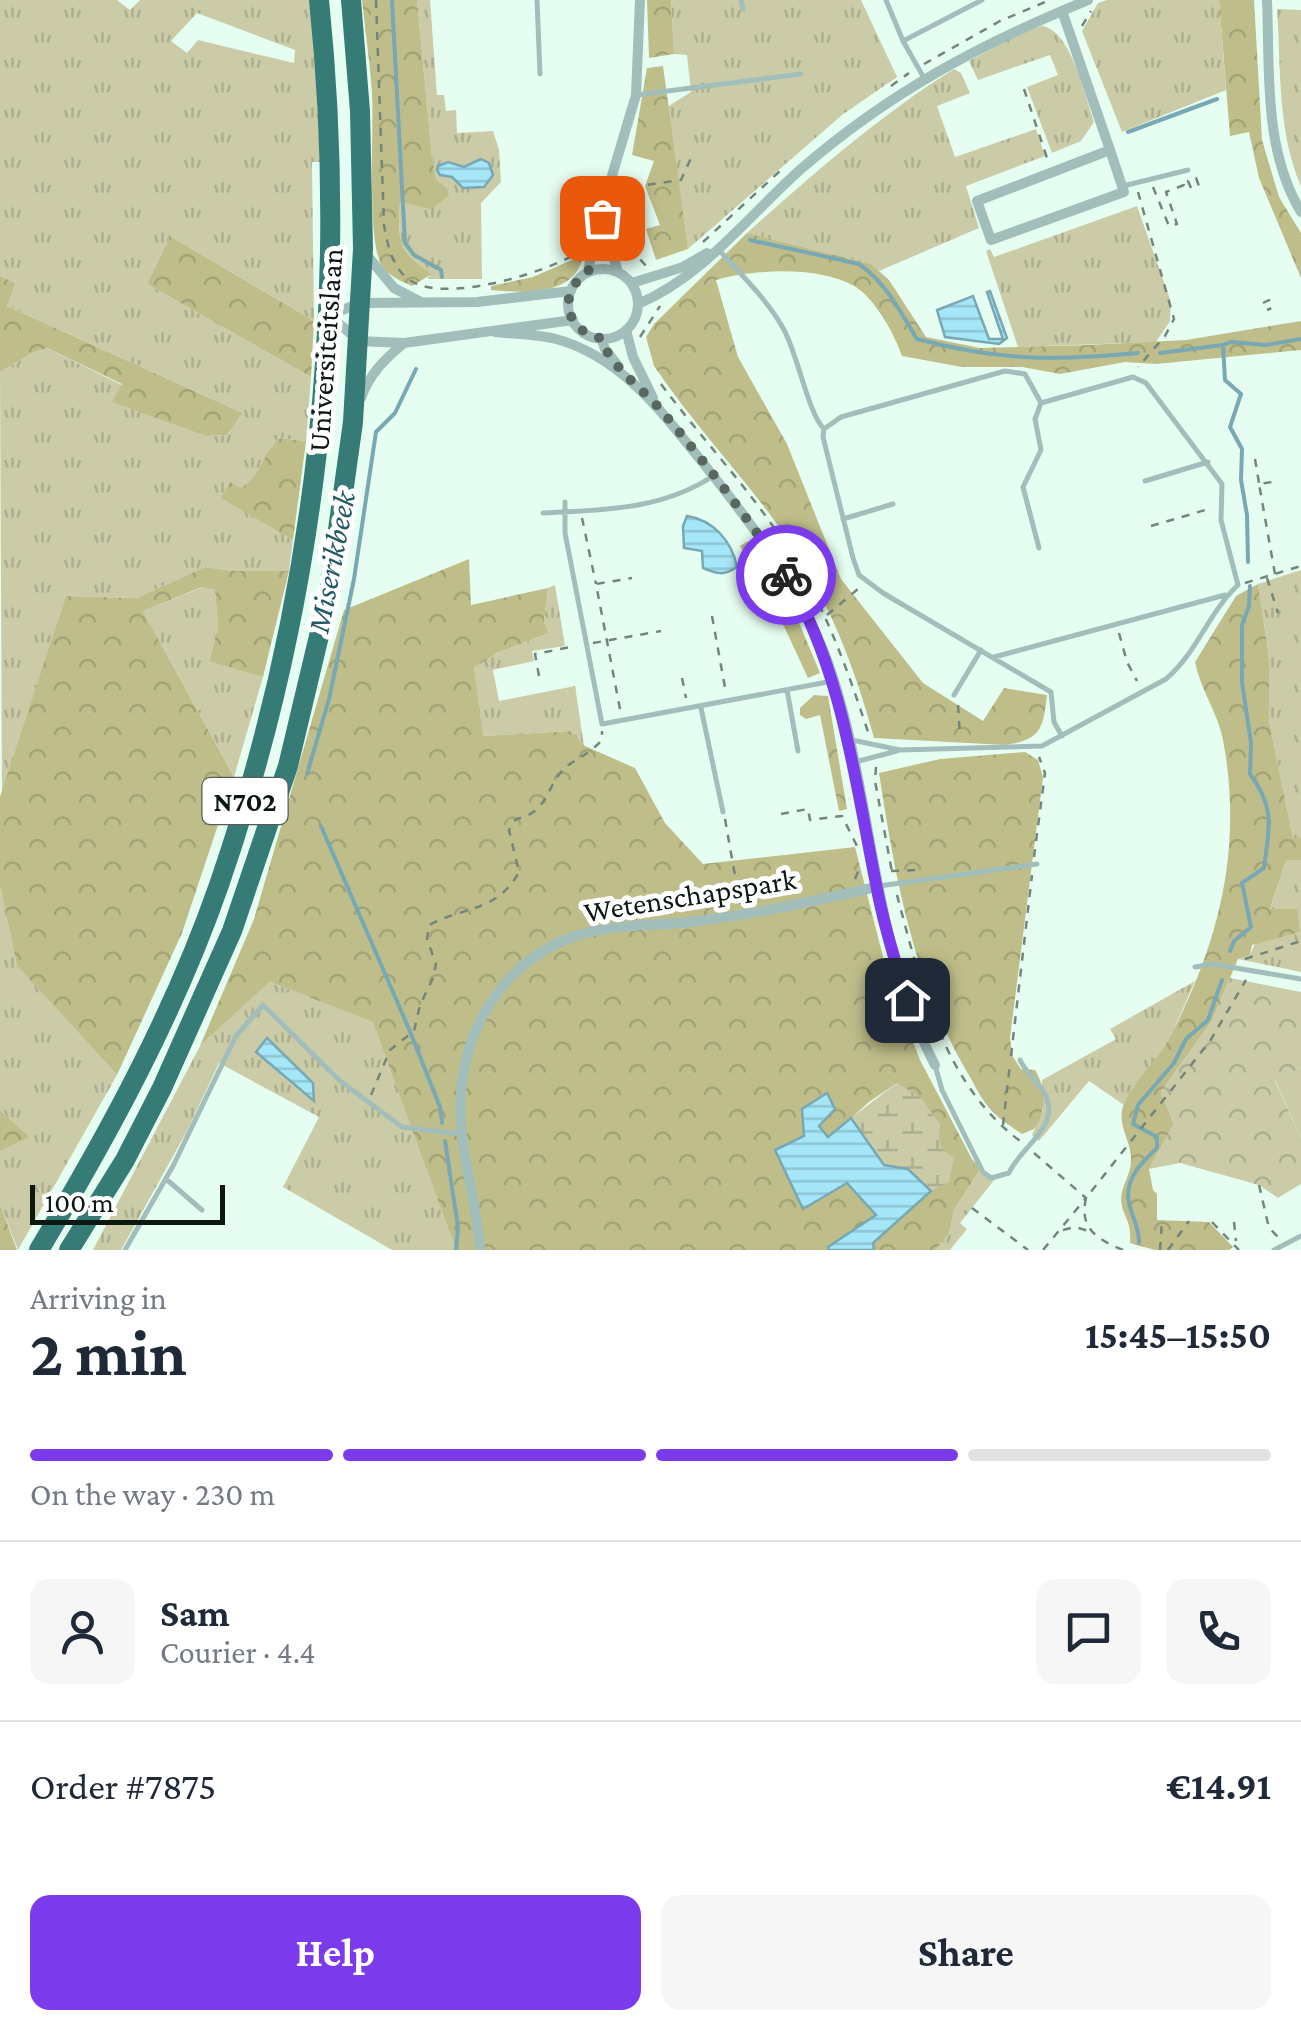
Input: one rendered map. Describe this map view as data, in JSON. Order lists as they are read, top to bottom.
{
  "streets": {
    "highway": ["Universiteitslaan", "N702"],
    "street": ["Wetenschapspark"]
  },
  "water": ["Miserikbeek"],
  "scale_bar": "100 m",
  "page": {
    "scale": "100 m",
    "heading": ["2 min", "Arriving in", "15:45–15:50"],
    "panel": [
      "Sam",
      "Courier · 4.4",
      "Order #7875",
      "€14.91"
    ],
    "bar": "On the way · 230 m",
    "buttons": ["Help", "Share"]
  }
}
